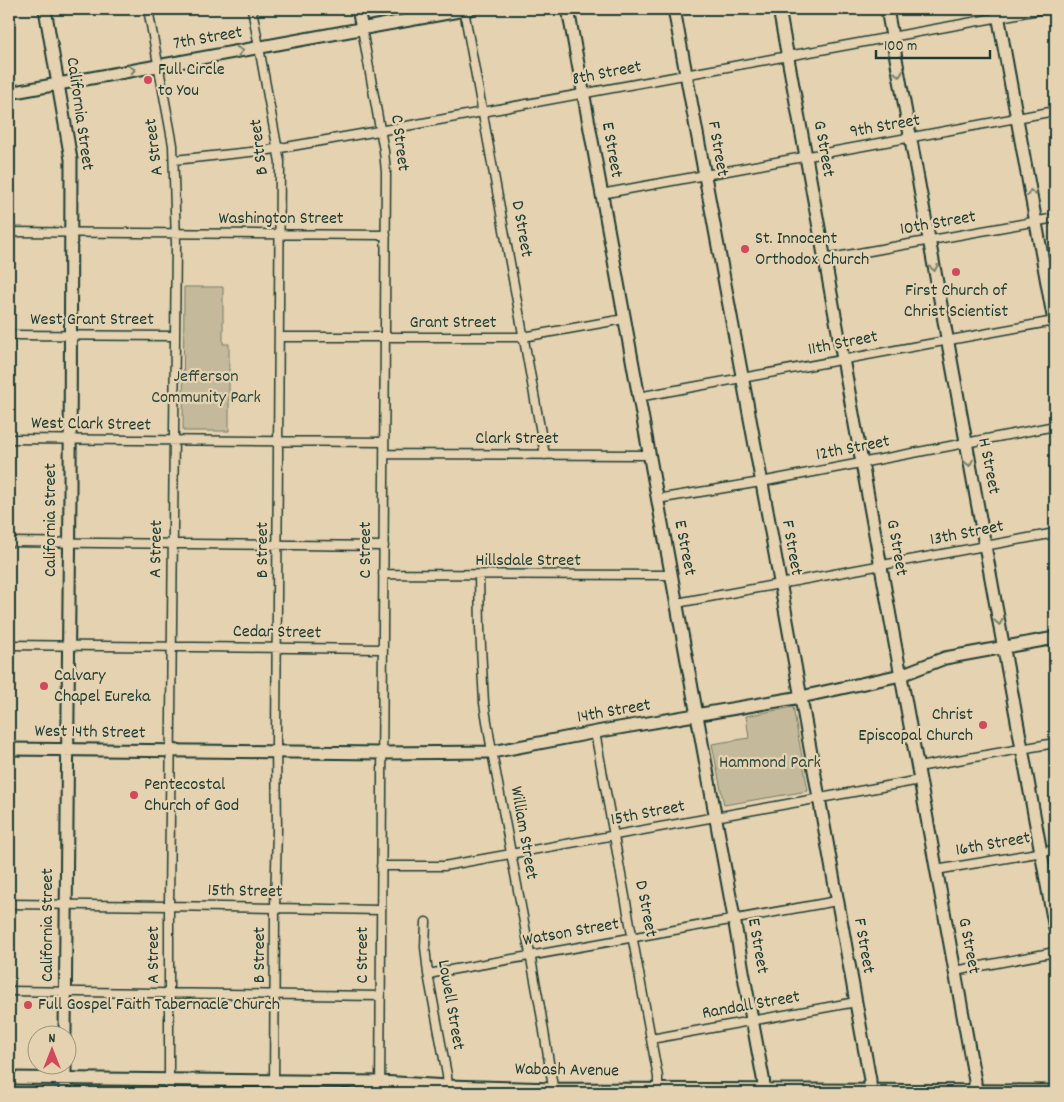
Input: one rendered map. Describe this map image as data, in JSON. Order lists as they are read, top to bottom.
{
  "streets": {
    "street": [
      "7th Street",
      "8th Street",
      "California Street",
      "9th Street",
      "C Street",
      "A Street",
      "B Street",
      "F Street",
      "G Street",
      "E Street",
      "Washington Street",
      "10th Street",
      "D Street",
      "West Grant Street",
      "Grant Street",
      "11th Street",
      "West Clark Street",
      "Clark Street",
      "12th Street",
      "H Street",
      "13th Street",
      "Hillsdale Street",
      "Cedar Street",
      "14th Street",
      "West 14th Street",
      "15th Street",
      "William Street",
      "16th Street",
      "Watson Street",
      "Lowell Street",
      "Randall Street",
      "Wabash Avenue"
    ]
  },
  "crossings": [
    ["7th Street", "California Street"],
    ["7th Street", "C Street"],
    ["7th Street", "A Street"],
    ["7th Street", "B Street"],
    ["7th Street", "D Street"],
    ["8th Street", "C Street"],
    ["8th Street", "A Street"],
    ["8th Street", "B Street"],
    ["8th Street", "F Street"],
    ["8th Street", "G Street"],
    ["8th Street", "E Street"],
    ["8th Street", "D Street"],
    ["8th Street", "H Street"],
    ["California Street", "Washington Street"],
    ["California Street", "West Grant Street"],
    ["California Street", "West Clark Street"],
    ["California Street", "Cedar Street"],
    ["California Street", "West 14th Street"],
    ["California Street", "15th Street"],
    ["9th Street", "F Street"],
    ["9th Street", "G Street"],
    ["9th Street", "E Street"],
    ["9th Street", "H Street"],
    ["C Street", "Washington Street"],
    ["C Street", "Grant Street"],
    ["C Street", "Clark Street"],
    ["C Street", "Hillsdale Street"],
    ["C Street", "Cedar Street"],
    ["C Street", "14th Street"],
    ["C Street", "15th Street"],
    ["C Street", "Wabash Avenue"],
    ["A Street", "Washington Street"],
    ["A Street", "West Grant Street"],
    ["A Street", "West Clark Street"],
    ["A Street", "Cedar Street"],
    ["A Street", "14th Street"],
    ["A Street", "West 14th Street"],
    ["A Street", "15th Street"],
    ["A Street", "Wabash Avenue"],
    ["B Street", "Washington Street"],
    ["B Street", "Grant Street"],
    ["B Street", "Cedar Street"],
    ["B Street", "14th Street"],
    ["B Street", "15th Street"],
    ["B Street", "Wabash Avenue"],
    ["F Street", "11th Street"],
    ["F Street", "12th Street"],
    ["F Street", "13th Street"],
    ["F Street", "14th Street"],
    ["F Street", "15th Street"],
    ["F Street", "Watson Street"],
    ["F Street", "Randall Street"],
    ["F Street", "Wabash Avenue"],
    ["G Street", "10th Street"],
    ["G Street", "11th Street"],
    ["G Street", "12th Street"],
    ["G Street", "13th Street"],
    ["G Street", "14th Street"],
    ["G Street", "15th Street"],
    ["G Street", "16th Street"],
    ["G Street", "Wabash Avenue"],
    ["E Street", "Grant Street"],
    ["E Street", "11th Street"],
    ["E Street", "Clark Street"],
    ["E Street", "12th Street"],
    ["E Street", "13th Street"],
    ["E Street", "Hillsdale Street"],
    ["E Street", "14th Street"],
    ["E Street", "15th Street"],
    ["E Street", "Watson Street"],
    ["E Street", "Randall Street"],
    ["E Street", "Wabash Avenue"],
    ["10th Street", "H Street"],
    ["D Street", "Grant Street"],
    ["D Street", "Clark Street"],
    ["D Street", "14th Street"],
    ["D Street", "15th Street"],
    ["D Street", "Watson Street"],
    ["D Street", "Randall Street"],
    ["D Street", "Wabash Avenue"],
    ["11th Street", "H Street"],
    ["12th Street", "H Street"],
    ["H Street", "13th Street"],
    ["H Street", "14th Street"],
    ["H Street", "16th Street"],
    ["Hillsdale Street", "William Street"],
    ["14th Street", "West 14th Street"],
    ["14th Street", "William Street"],
    ["15th Street", "William Street"],
    ["William Street", "Watson Street"],
    ["William Street", "Wabash Avenue"],
    ["Watson Street", "Lowell Street"],
    ["Lowell Street", "Wabash Avenue"]
  ],
  "one_way": ["7th Street", "H Street"],
  "parks": ["Jefferson Community Park", "Hammond Park"],
  "places": [
    "Full Circle to You",
    "St. Innocent Orthodox Church",
    "First Church of Christ Scientist",
    "Calvary Chapel Eureka",
    "Christ Episcopal Church",
    "Pentecostal Church of God",
    "Full Gospel Faith Tabernacle Church"
  ],
  "scale_bar": "100 m",
  "north": "top"
}
